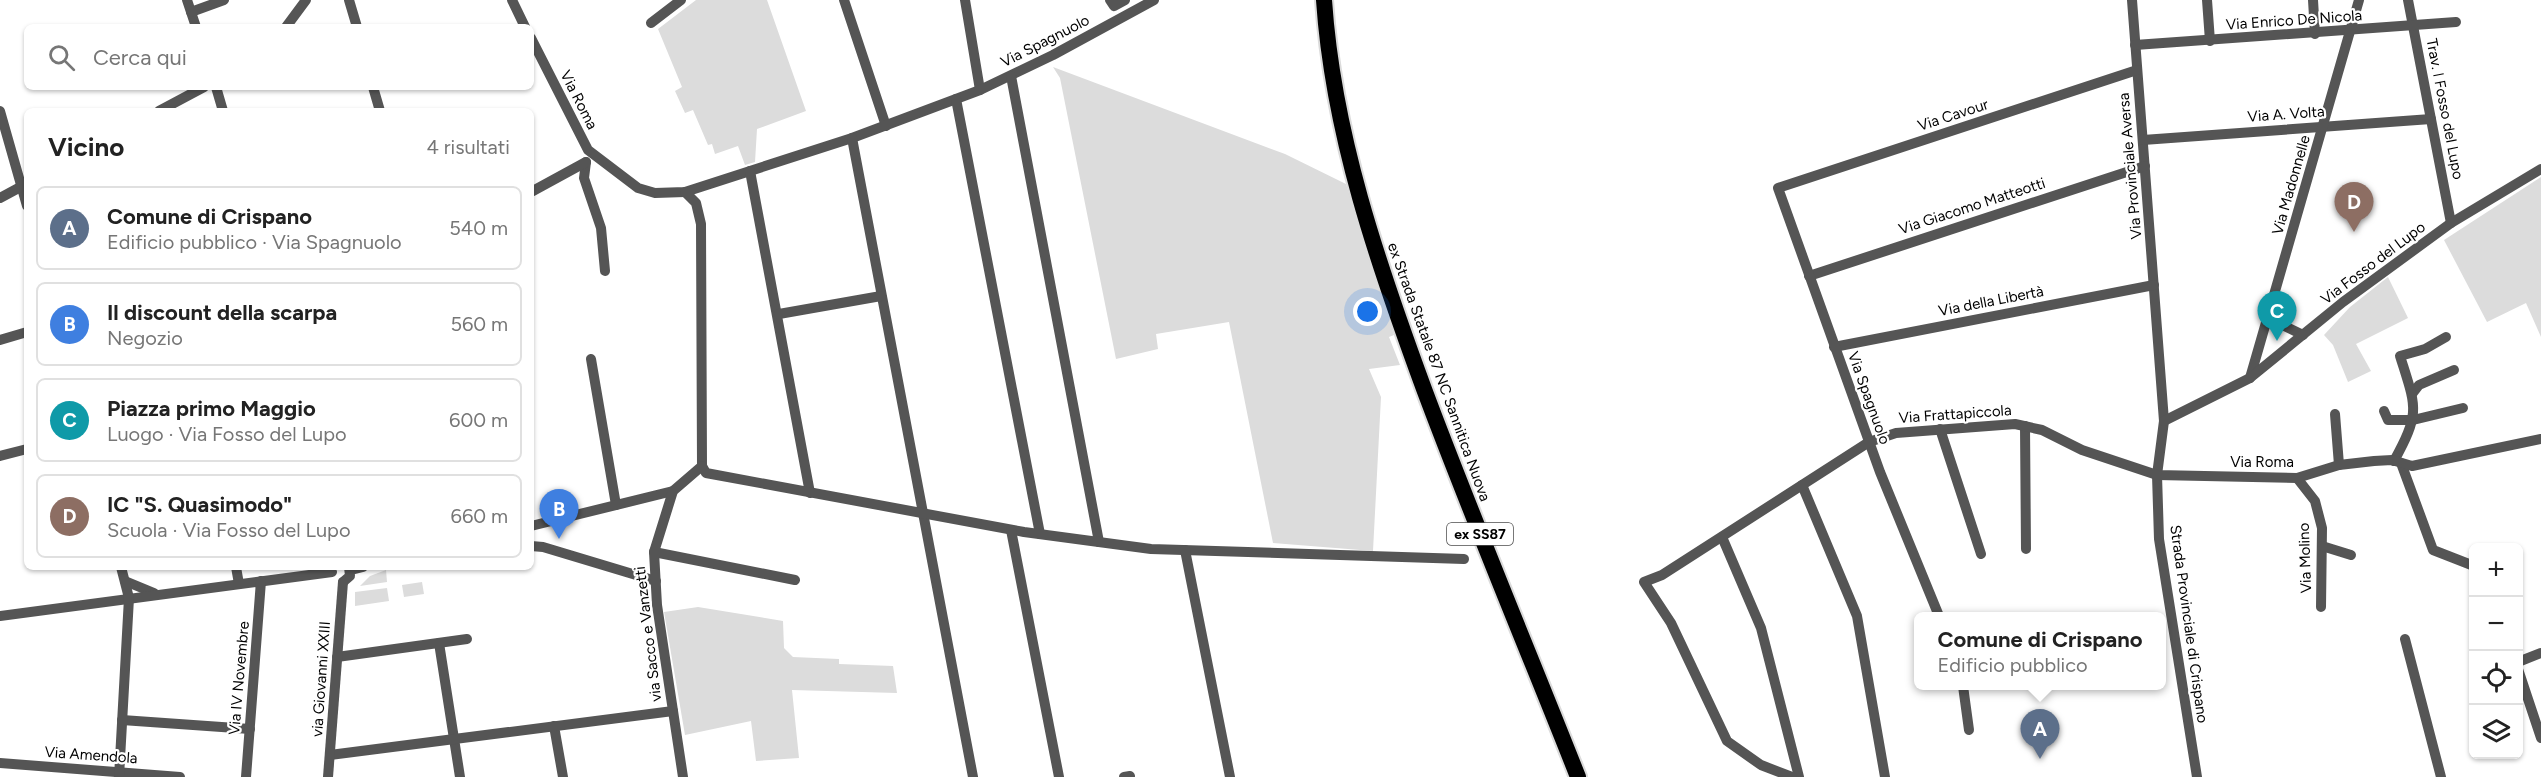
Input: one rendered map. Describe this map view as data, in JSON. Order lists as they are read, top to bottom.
{
  "streets": {
    "highway": ["ex Strada Statale 87 NC Sannitica Nuova", "ex SS87"],
    "street": [
      "Via Enrico De Nicola",
      "Via Spagnuolo",
      "Via Roma",
      "Trav. I Fosso del Lupo",
      "Via A. Volta",
      "Via Cavour",
      "Via Provinciale Aversa",
      "Via Madonnelle",
      "Via Giacomo Matteotti",
      "Via Fosso del Lupo",
      "Via della Libertà",
      "Via Frattapiccola",
      "Via Molino",
      "Strada Provinciale di Crispano",
      "via Sacco e Vanzetti",
      "Via IV Novembre",
      "via Giovanni XXIII",
      "Via Amendola"
    ]
  },
  "crossings": [
    ["Via Enrico De Nicola", "Trav. I Fosso del Lupo"],
    ["Via Enrico De Nicola", "Via Provinciale Aversa"],
    ["Via Enrico De Nicola", "Via Madonnelle"],
    ["Via Spagnuolo", "Via Roma"],
    ["Via Spagnuolo", "Via Cavour"],
    ["Via Spagnuolo", "Via Giacomo Matteotti"],
    ["Via Spagnuolo", "Via della Libertà"],
    ["Via Spagnuolo", "Via Frattapiccola"],
    ["Via Roma", "Via Frattapiccola"],
    ["Via Roma", "Via Molino"],
    ["Via Roma", "Strada Provinciale di Crispano"],
    ["Trav. I Fosso del Lupo", "Via A. Volta"],
    ["Trav. I Fosso del Lupo", "Via Fosso del Lupo"],
    ["Via A. Volta", "Via Provinciale Aversa"],
    ["Via A. Volta", "Via Madonnelle"],
    ["Via Cavour", "Via Provinciale Aversa"],
    ["Via Provinciale Aversa", "Via Giacomo Matteotti"],
    ["Via Provinciale Aversa", "Via Fosso del Lupo"],
    ["Via Provinciale Aversa", "Via della Libertà"],
    ["Via Provinciale Aversa", "Strada Provinciale di Crispano"],
    ["Via Madonnelle", "Via Fosso del Lupo"],
    ["Via Fosso del Lupo", "Strada Provinciale di Crispano"],
    ["Via Frattapiccola", "Strada Provinciale di Crispano"]
  ],
  "page": {
    "search": "Cerca qui",
    "heading": ["Vicino", "4 risultati"],
    "pins": [
      "D",
      "C",
      "B",
      "A"
    ],
    "list": [
      {
        "mark": "A",
        "name": "Comune di Crispano",
        "note": "Edificio pubblico · Via Spagnuolo",
        "value": "540 m"
      },
      {
        "mark": "B",
        "name": "Il discount della scarpa",
        "note": "Negozio",
        "value": "560 m"
      },
      {
        "mark": "C",
        "name": "Piazza primo Maggio",
        "note": "Luogo · Via Fosso del Lupo",
        "value": "600 m"
      },
      {
        "mark": "D",
        "name": "IC \"S. Quasimodo\"",
        "note": "Scuola · Via Fosso del Lupo",
        "value": "660 m"
      }
    ],
    "map_buttons": ["+", "−"],
    "popup": ["Comune di Crispano", "Edificio pubblico"]
  }
}
